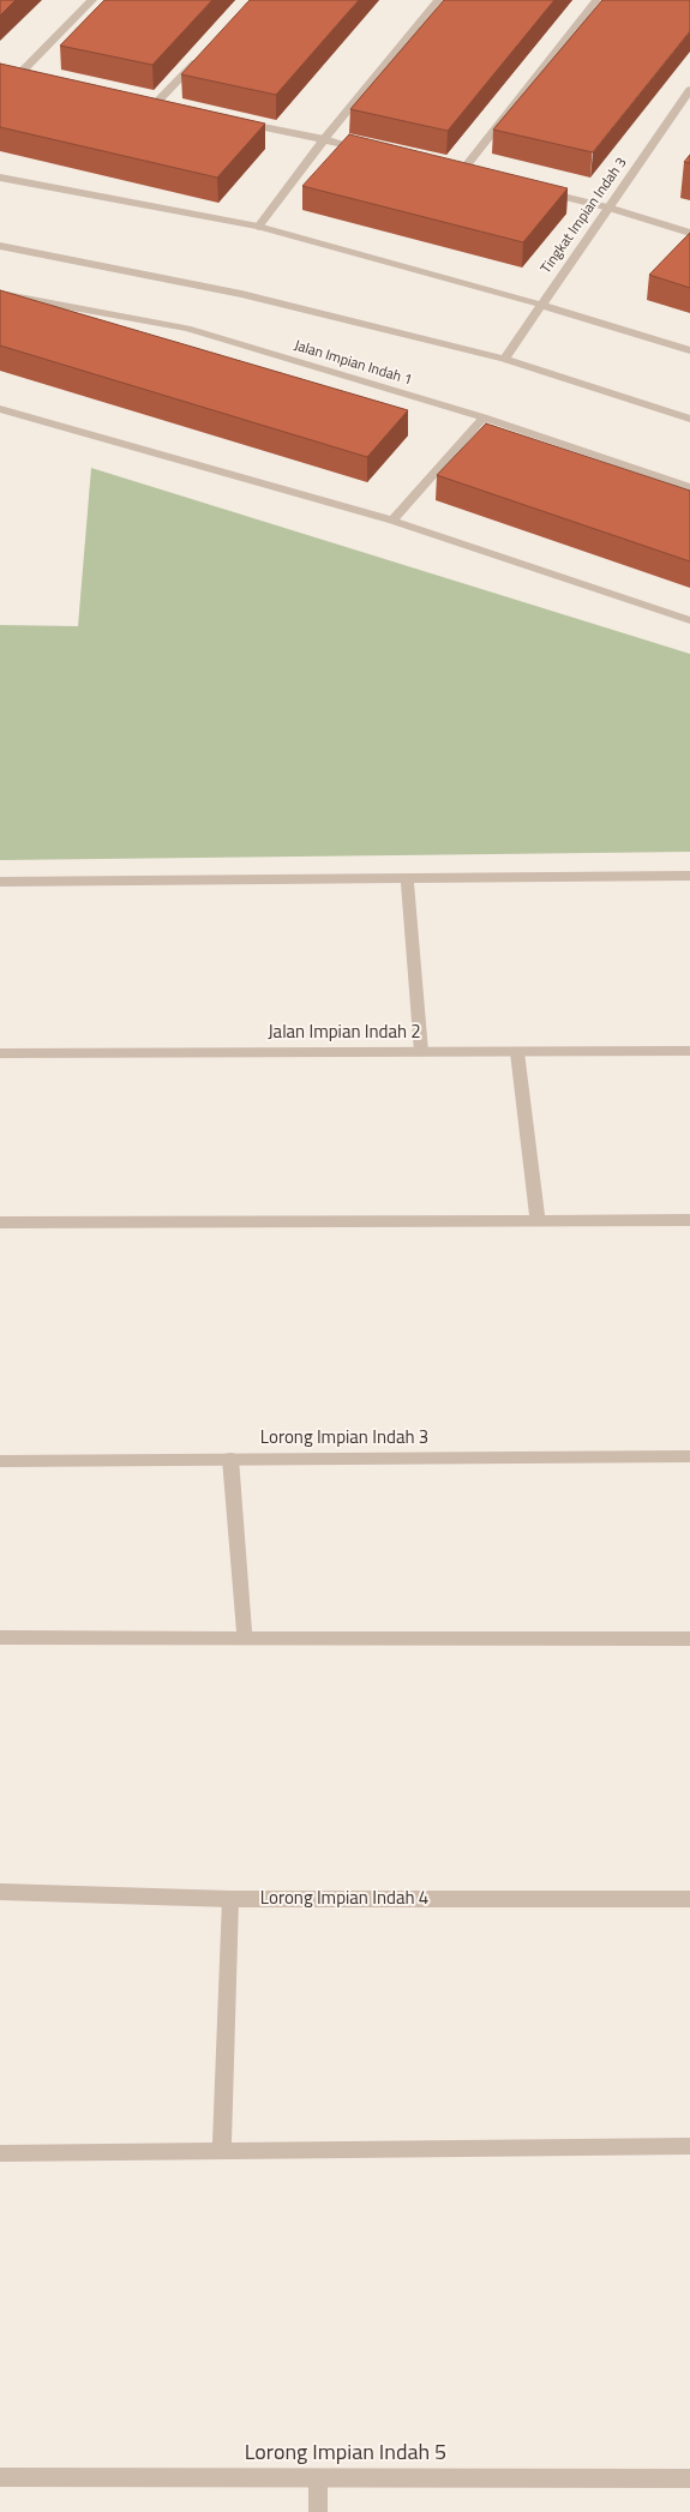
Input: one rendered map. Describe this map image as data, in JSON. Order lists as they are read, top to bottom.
{
  "streets": {
    "street": [
      "Tingkat Impian Indah 3",
      "Jalan Impian Indah 1",
      "Jalan Impian Indah 2",
      "Lorong Impian Indah 3",
      "Lorong Impian Indah 4",
      "Lorong Impian Indah 5"
    ]
  }
}
